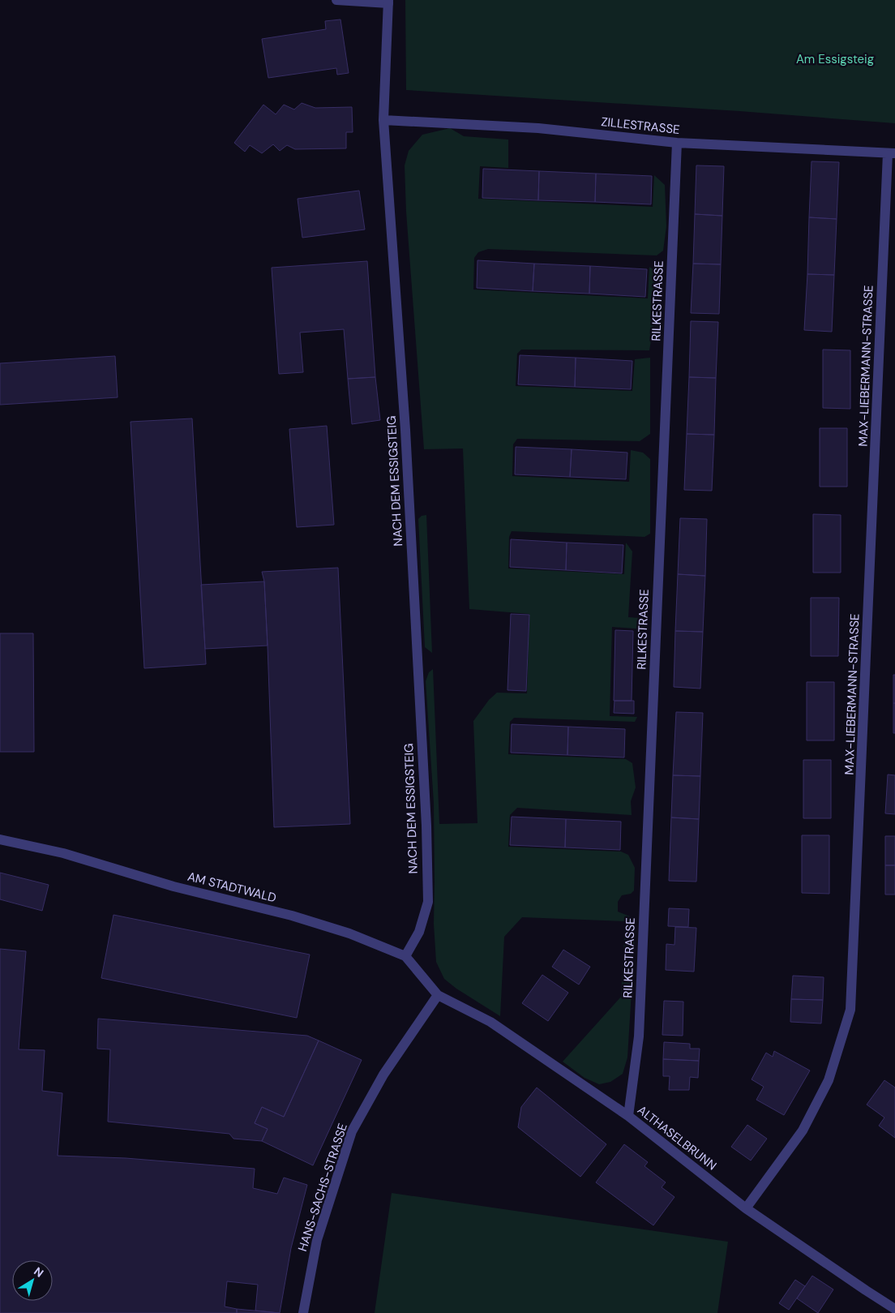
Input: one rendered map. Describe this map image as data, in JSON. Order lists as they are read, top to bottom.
{
  "streets": {
    "street": [
      "ZILLESTRASSE",
      "RILKESTRASSE",
      "MAX-LIEBERMANN-STRASSE",
      "NACH DEM ESSIGSTEIG",
      "AM STADTWALD",
      "ALTHASELBRUNN",
      "HANS-SACHS-STRASSE"
    ]
  },
  "crossings": [
    ["ZILLESTRASSE", "RILKESTRASSE"],
    ["ZILLESTRASSE", "MAX-LIEBERMANN-STRASSE"],
    ["ZILLESTRASSE", "NACH DEM ESSIGSTEIG"],
    ["RILKESTRASSE", "ALTHASELBRUNN"],
    ["MAX-LIEBERMANN-STRASSE", "ALTHASELBRUNN"],
    ["NACH DEM ESSIGSTEIG", "AM STADTWALD"],
    ["AM STADTWALD", "ALTHASELBRUNN"],
    ["AM STADTWALD", "HANS-SACHS-STRASSE"],
    ["ALTHASELBRUNN", "HANS-SACHS-STRASSE"]
  ],
  "parks": ["Am Essigsteig"],
  "north": "top right"
}
